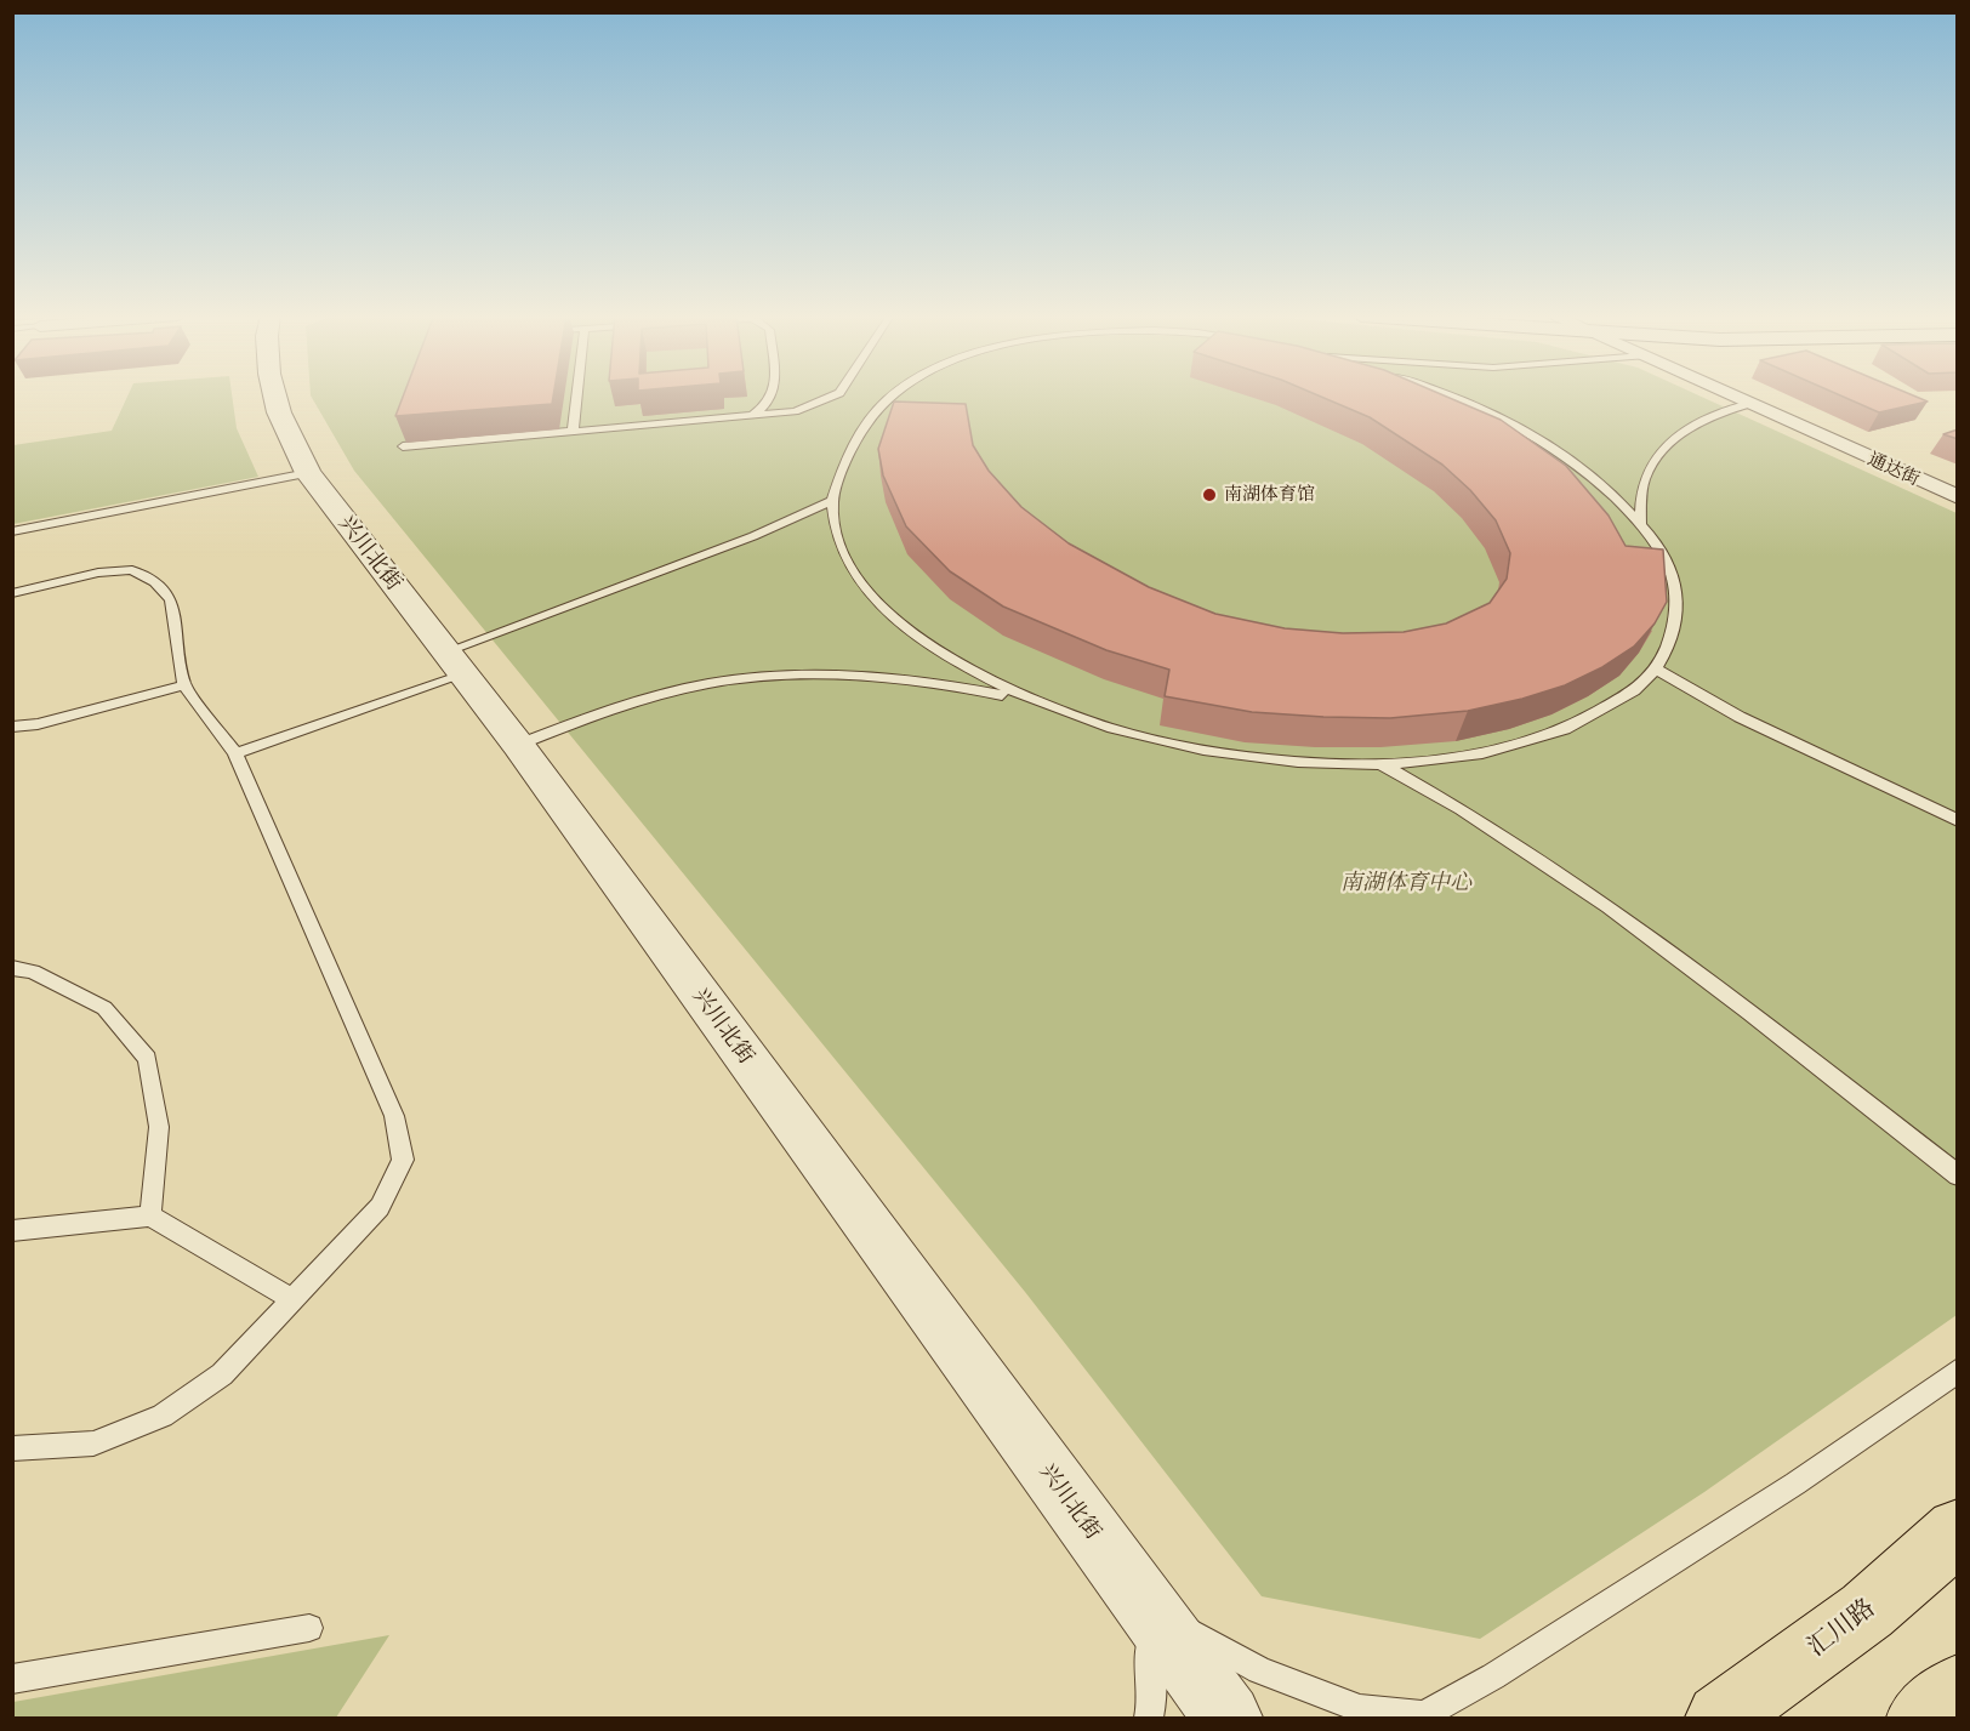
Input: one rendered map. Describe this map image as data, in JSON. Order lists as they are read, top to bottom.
{
  "streets": {
    "main road": ["汇川路"],
    "street": ["通达街", "兴川北街"]
  },
  "parks": ["南湖体育中心"],
  "places": ["南湖体育馆"]
}
